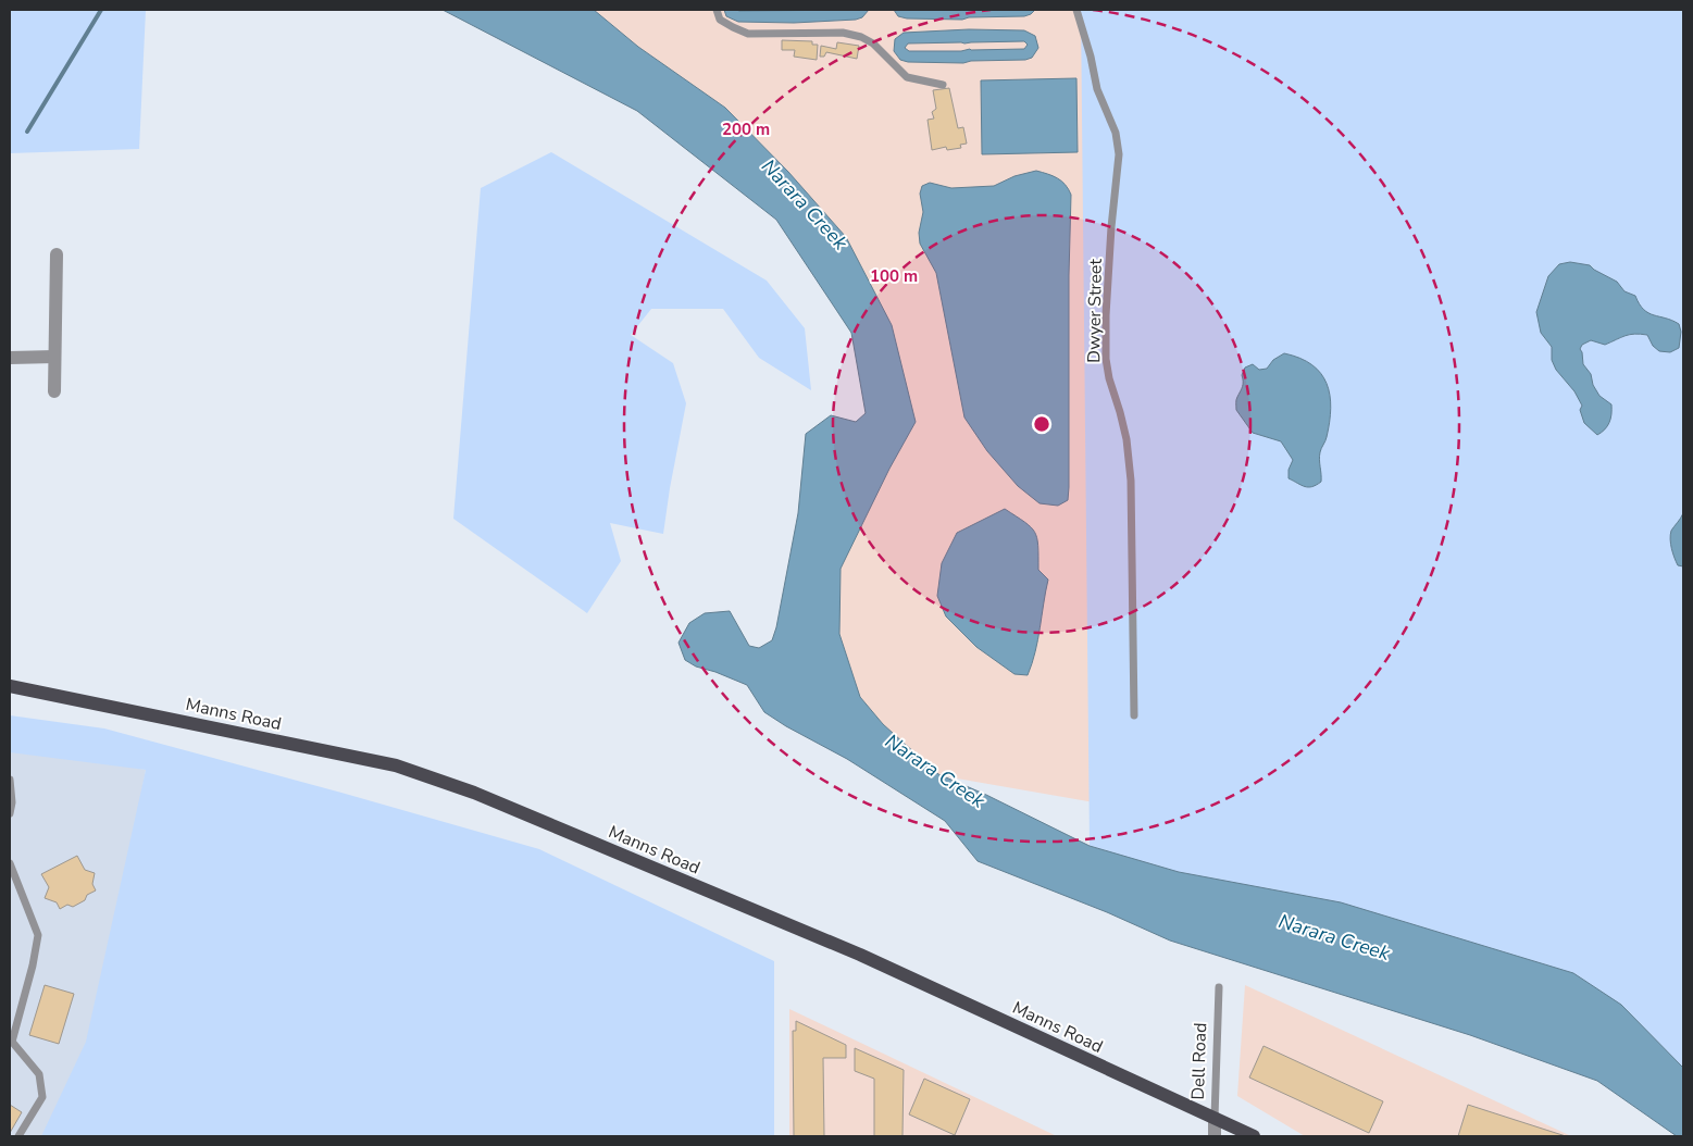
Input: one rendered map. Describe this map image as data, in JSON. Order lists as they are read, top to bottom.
{
  "streets": {
    "main road": ["Manns Road"],
    "street": ["Dell Road"],
    "lane": ["Dwyer Street"]
  },
  "crossings": [
    ["Manns Road", "Dell Road"]
  ],
  "water": ["Narara Creek"],
  "rings": ["200 m", "100 m"]
}
